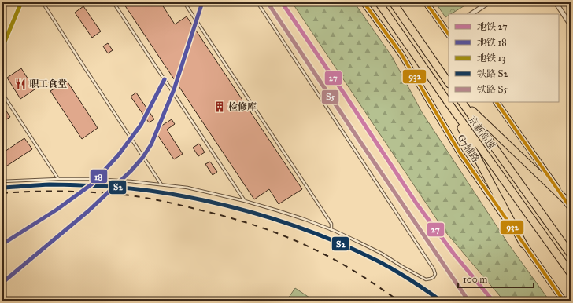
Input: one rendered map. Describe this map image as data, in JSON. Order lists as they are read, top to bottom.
{
  "streets": {
    "highway": ["京新高速"],
    "street": ["G7辅路"]
  },
  "places": {
    "restaurant": ["职工食堂"],
    "building": ["检修库"]
  },
  "lines": [
    "metro line 27",
    "metro line 18",
    "metro line 13",
    "rail line S5",
    "transit line 932",
    "rail line S2"
  ],
  "legend": [
    "地铁 27",
    "地铁 18",
    "地铁 13",
    "铁路 S2",
    "铁路 S5"
  ],
  "scale_bar": "100 m"
}
